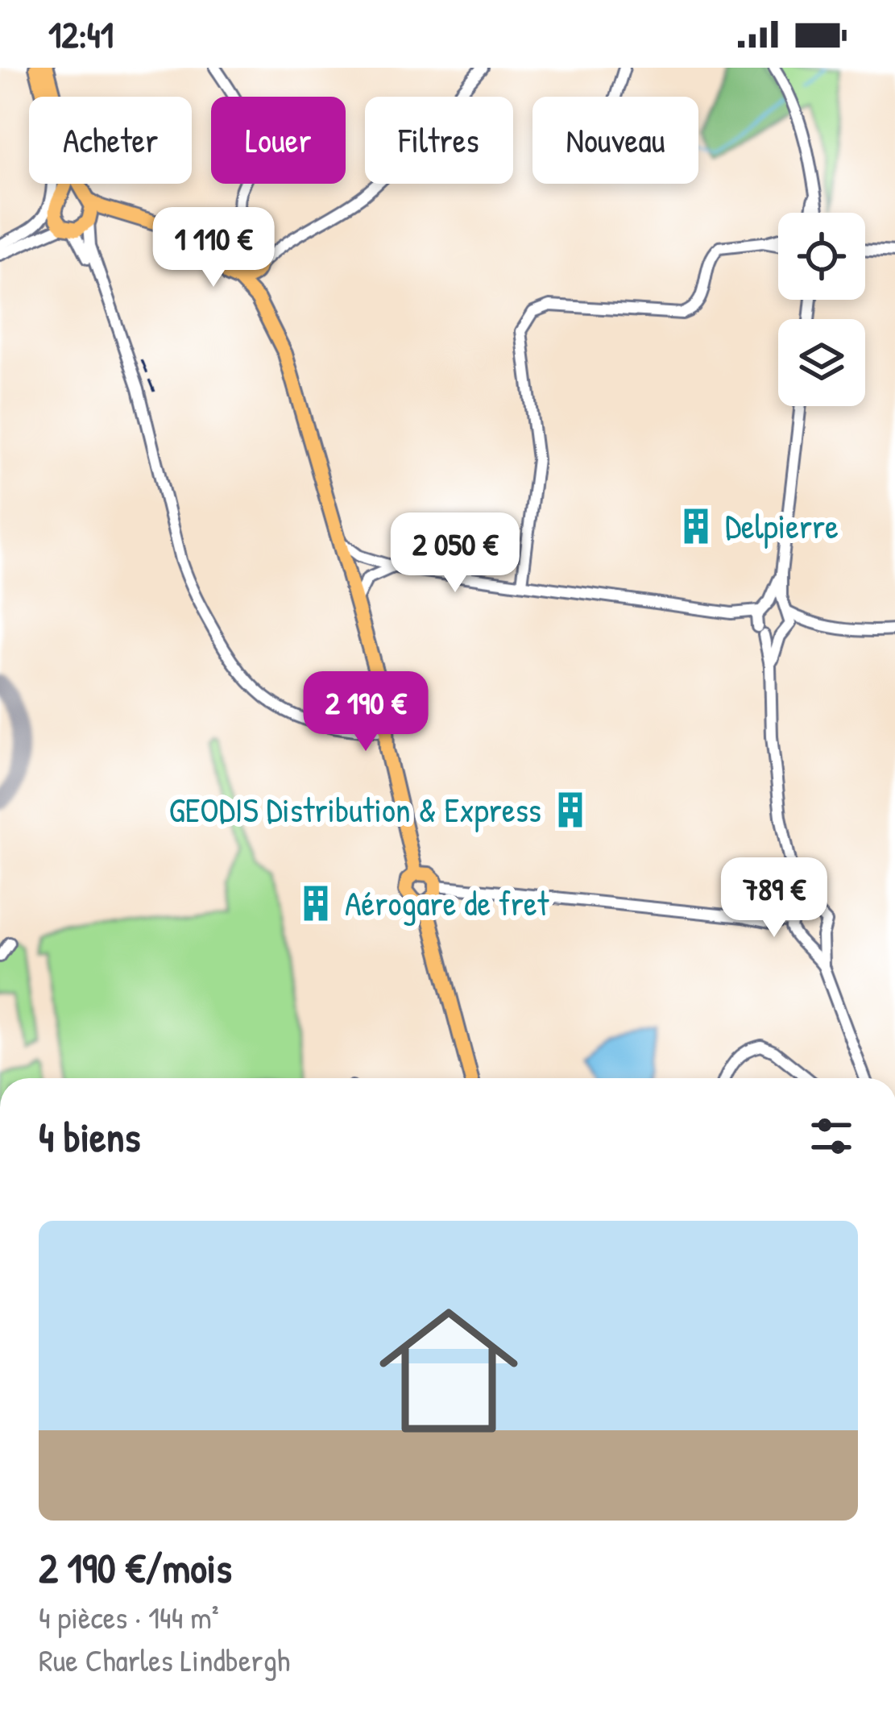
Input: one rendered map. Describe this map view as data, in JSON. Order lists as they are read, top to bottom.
{
  "places": {
    "building": ["Delpierre", "GEODIS Distribution & Express", "Aérogare de fret"]
  },
  "page": {
    "status": "12:41",
    "chip": [
      "Acheter",
      "Louer",
      "Filtres",
      "Nouveau"
    ],
    "price": [
      "1 110 €",
      "2 050 €",
      "2 190 €",
      "789 €"
    ],
    "heading": "4 biens",
    "list": [
      {
        "name": "2 190 €/mois",
        "note": "4 pièces · 144 m² · Rue Charles Lindbergh"
      }
    ]
  }
}
